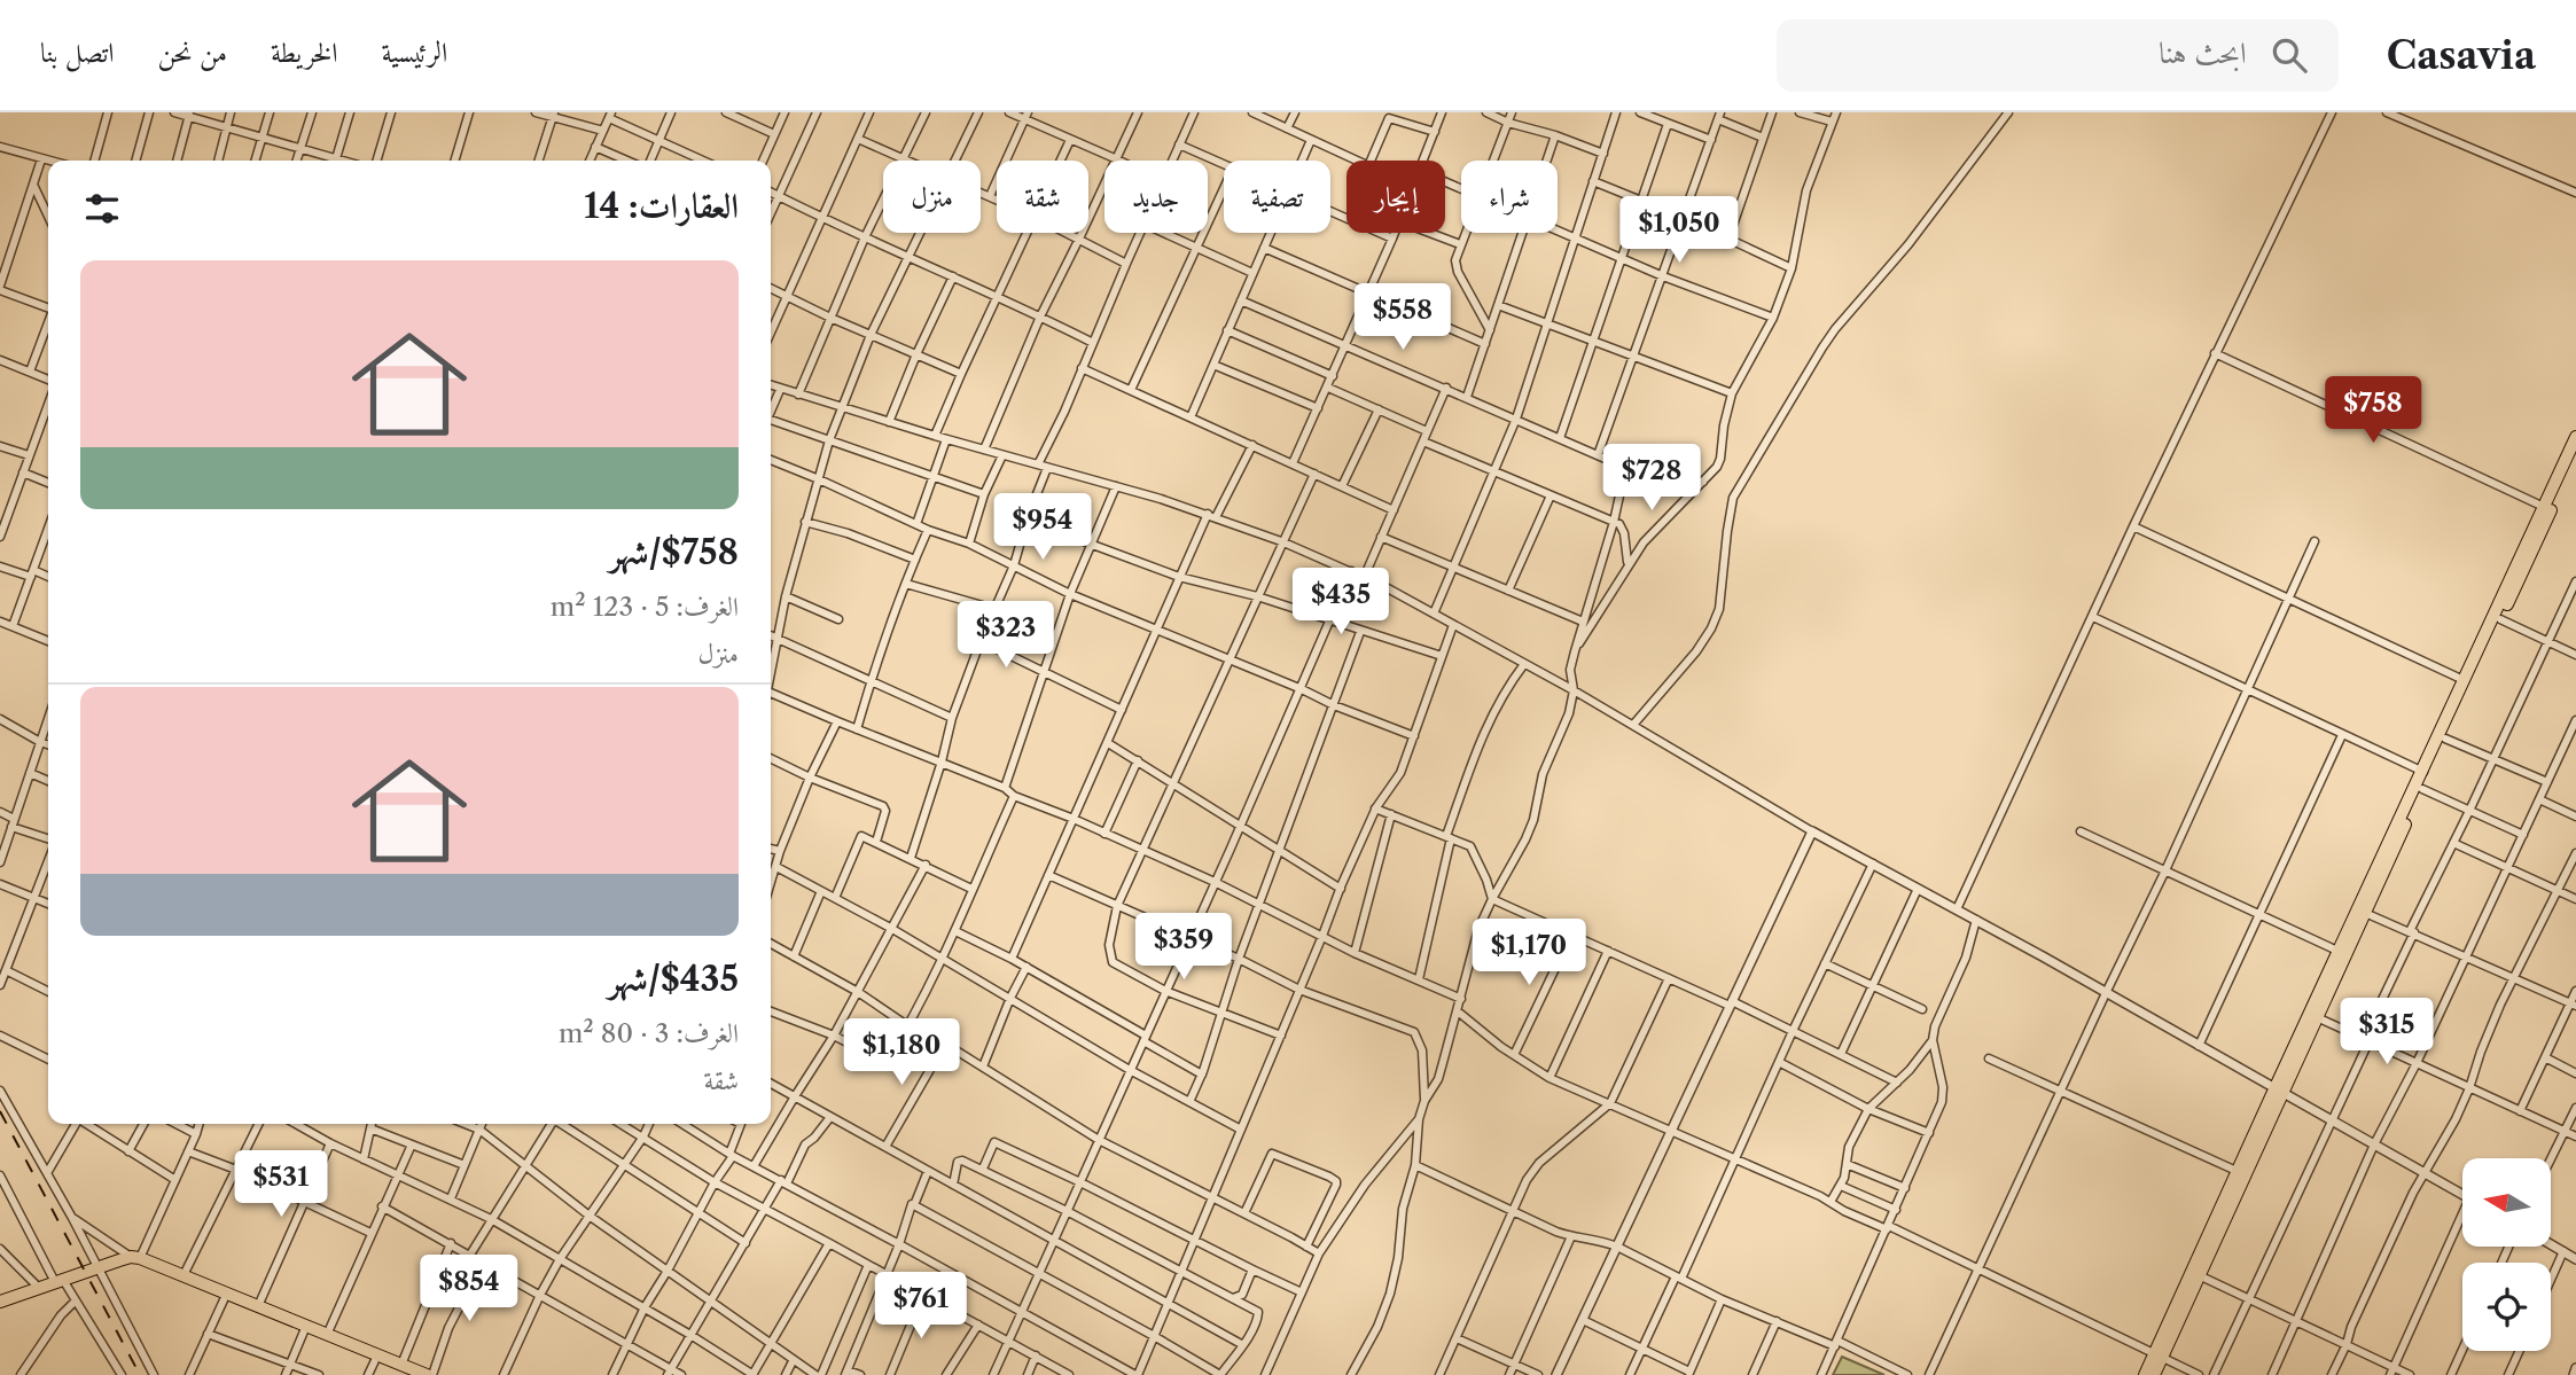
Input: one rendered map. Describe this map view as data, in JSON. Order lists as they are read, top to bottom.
{
  "north": "left",
  "page": {
    "header": "Casavia",
    "search": "ابحث هنا",
    "nav": [
      "الرئيسية",
      "الخريطة",
      "من نحن",
      "اتصل بنا"
    ],
    "chip": [
      "شراء",
      "إيجار",
      "تصفية",
      "جديد",
      "شقة",
      "منزل"
    ],
    "heading": "العقارات: 14",
    "price": [
      "$1,050",
      "$558",
      "$758",
      "$728",
      "$954",
      "$435",
      "$323",
      "$359",
      "$1,170",
      "$315",
      "$1,180",
      "$531",
      "$854",
      "$761"
    ],
    "list": [
      {
        "name": "$758/شهر",
        "note": "الغرف: 5 · 123 m² · منزل"
      },
      {
        "name": "$435/شهر",
        "note": "الغرف: 3 · 80 m² · شقة"
      }
    ]
  }
}
